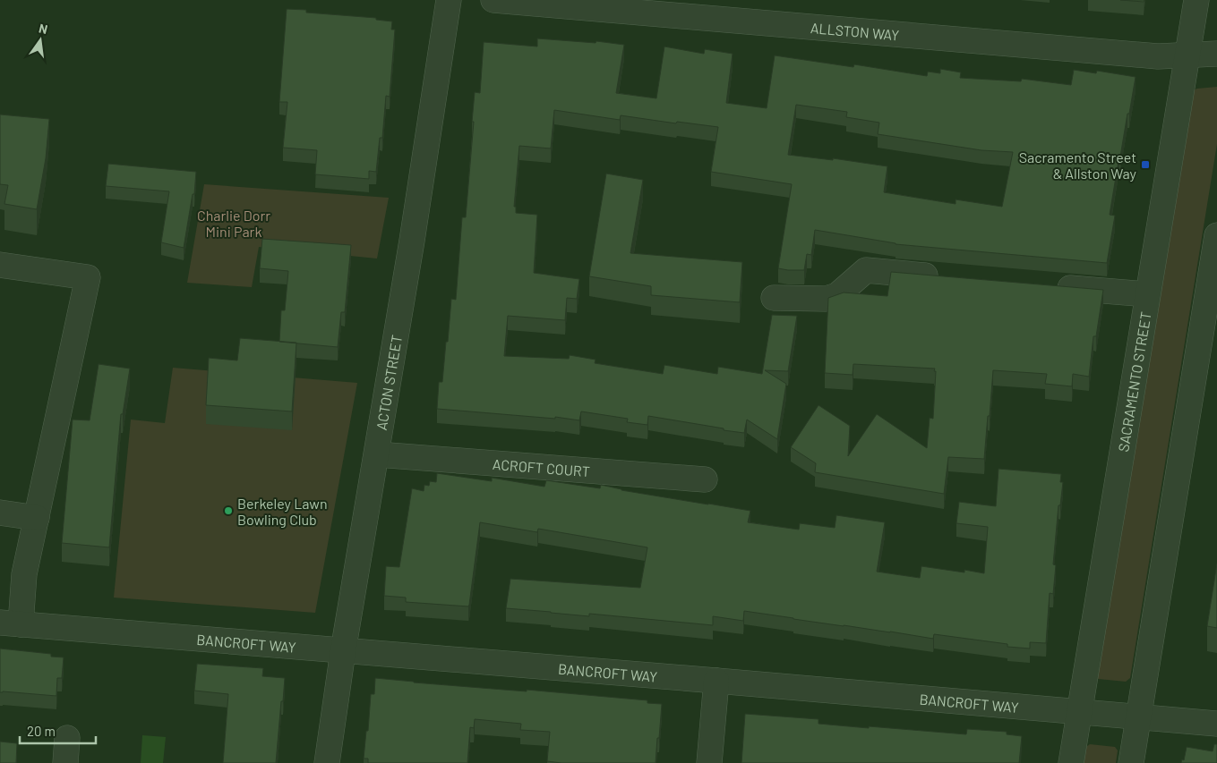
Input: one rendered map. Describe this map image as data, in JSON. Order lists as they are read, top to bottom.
{
  "streets": {
    "street": [
      "ALLSTON WAY",
      "SACRAMENTO STREET",
      "ACTON STREET",
      "ACROFT COURT",
      "BANCROFT WAY"
    ]
  },
  "crossings": [
    ["ALLSTON WAY", "SACRAMENTO STREET"],
    ["SACRAMENTO STREET", "BANCROFT WAY"],
    ["ACTON STREET", "ACROFT COURT"],
    ["ACTON STREET", "BANCROFT WAY"]
  ],
  "parks": ["Charlie Dorr Mini Park"],
  "places": {
    "transit": ["Sacramento Street & Allston Way"],
    "other": ["Berkeley Lawn Bowling Club"]
  },
  "scale_bar": "20 m",
  "north": "top"
}
